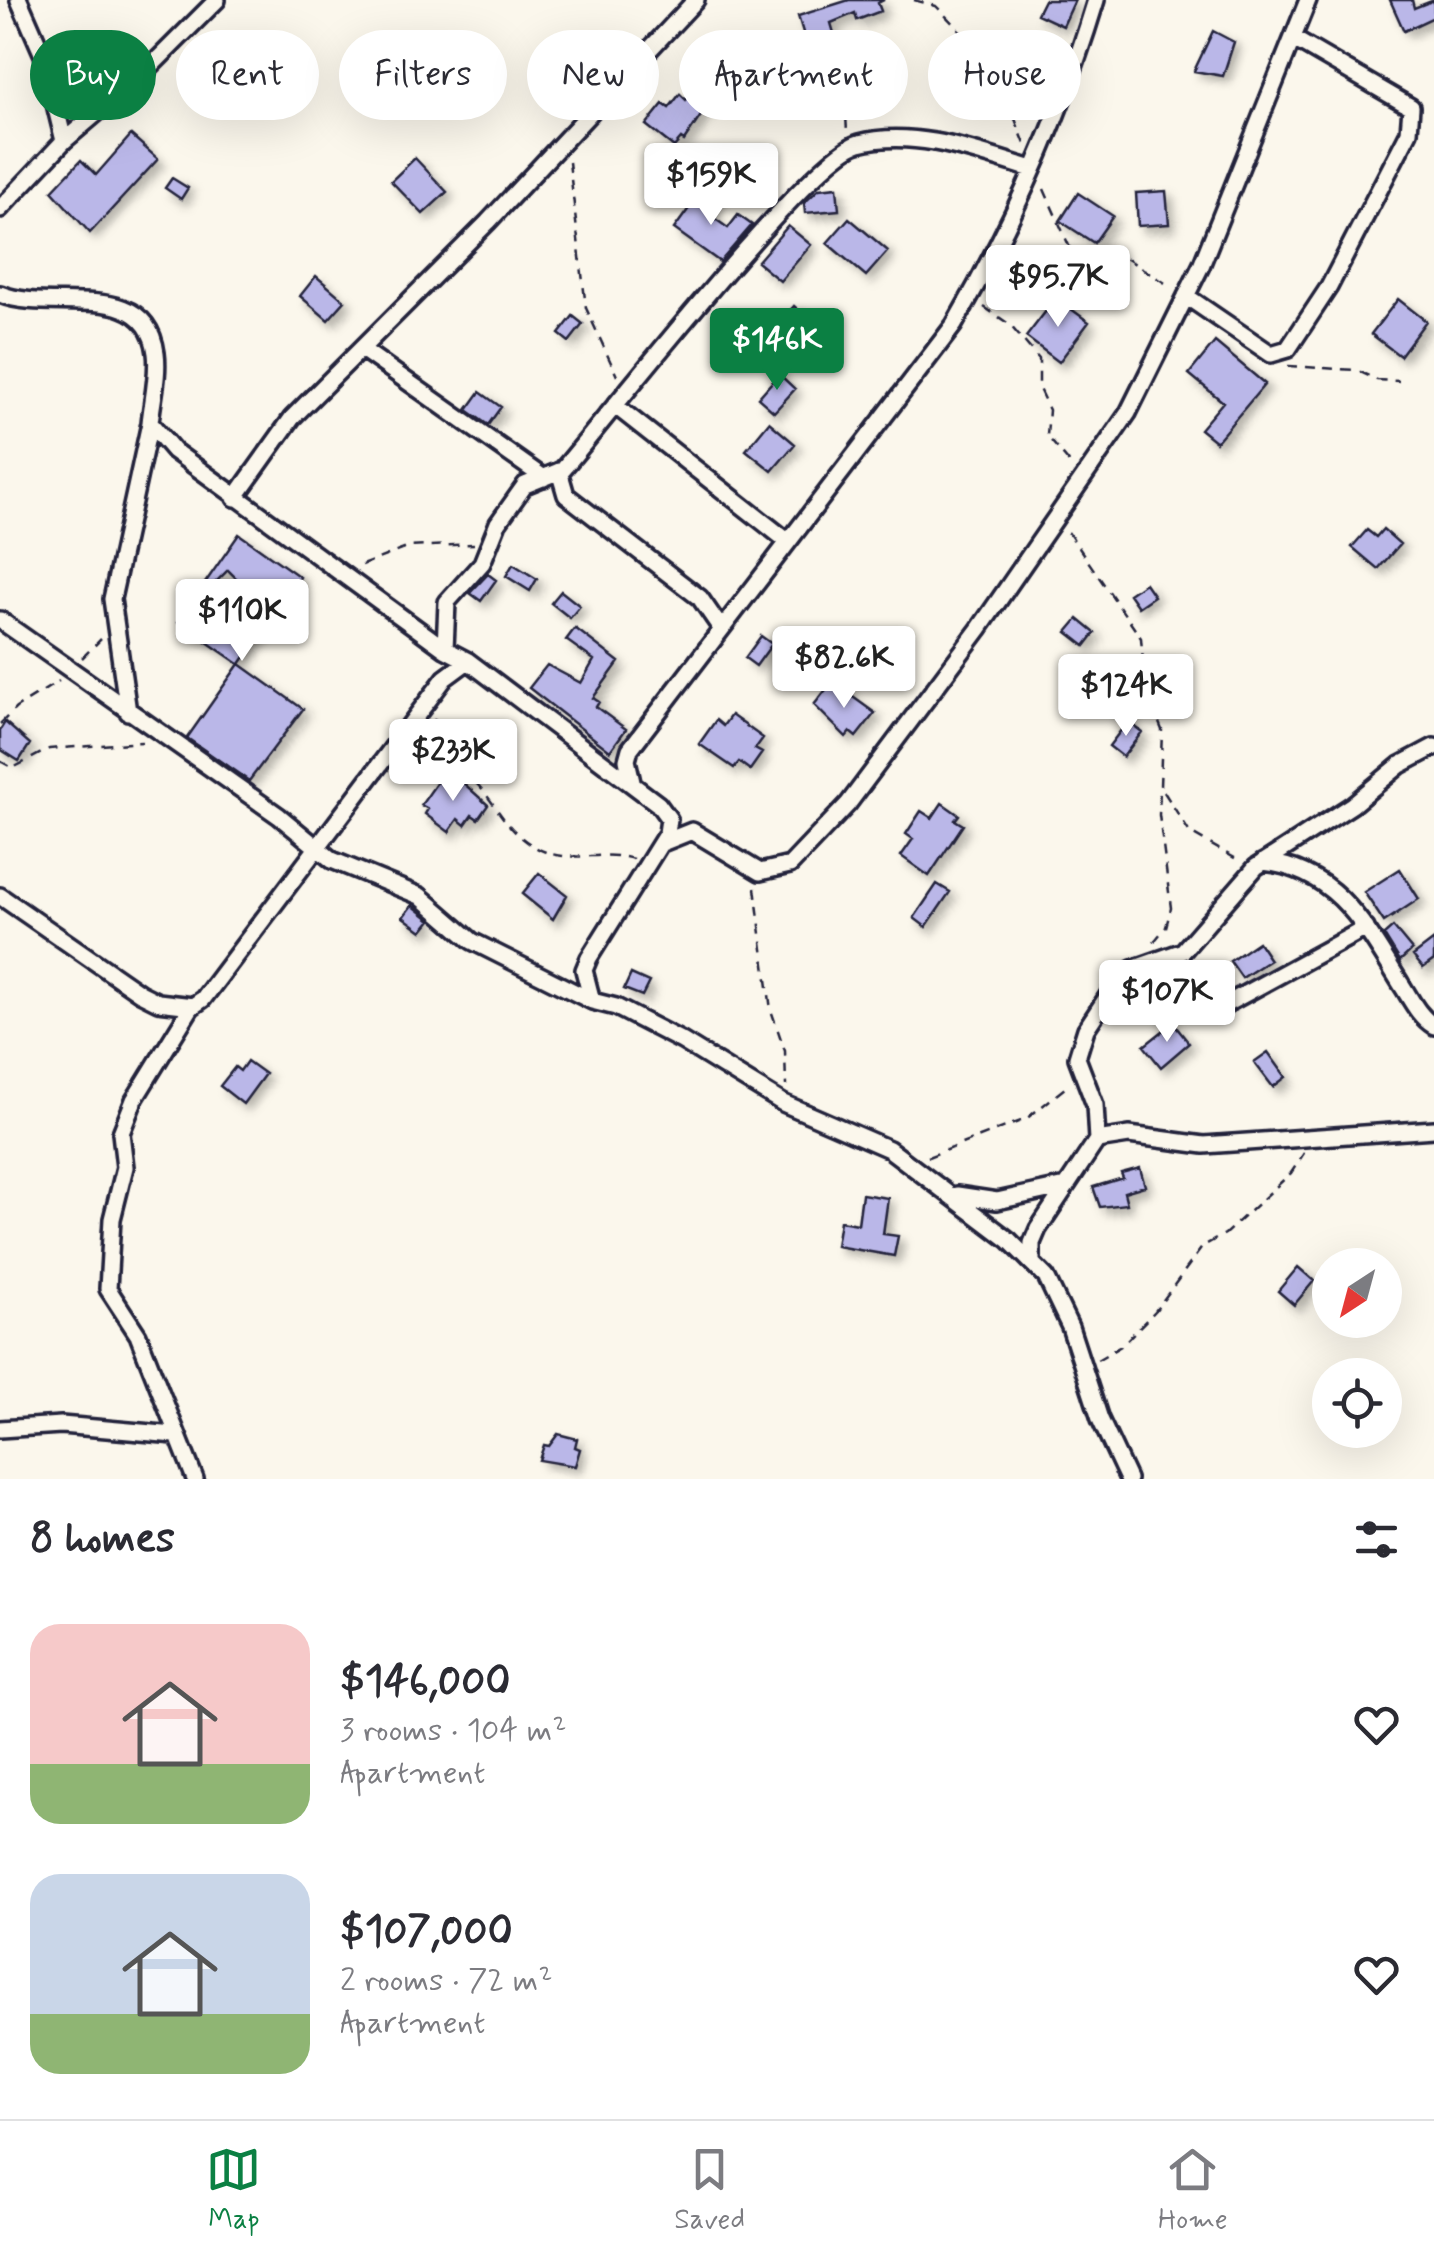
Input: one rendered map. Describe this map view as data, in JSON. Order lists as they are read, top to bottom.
{
  "north": "bottom left",
  "page": {
    "chip": [
      "Buy",
      "Rent",
      "Filters",
      "New",
      "Apartment",
      "House"
    ],
    "price": [
      "$159K",
      "$95.7K",
      "$146K",
      "$110K",
      "$82.6K",
      "$124K",
      "$233K",
      "$107K"
    ],
    "heading": "8 homes",
    "list": [
      {
        "name": "$146,000",
        "note": "3 rooms · 104 m² · Apartment"
      },
      {
        "name": "$107,000",
        "note": "2 rooms · 72 m² · Apartment"
      }
    ],
    "tabs": ["Map", "Saved", "Home"]
  }
}
